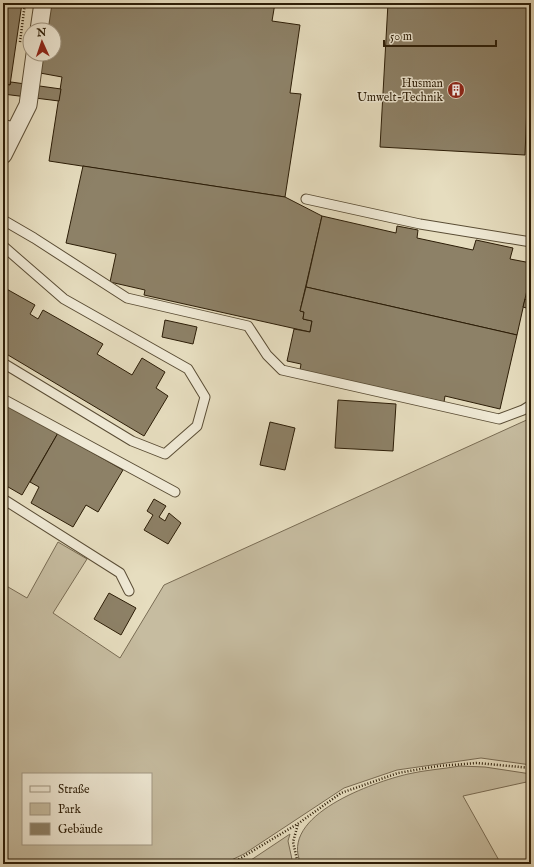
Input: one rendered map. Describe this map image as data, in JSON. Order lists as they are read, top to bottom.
{
  "places": {
    "building": ["Husman Umwelt-Technik"]
  },
  "legend": ["Straße", "Park", "Gebäude"],
  "scale_bar": "50 m",
  "north": "top"
}
